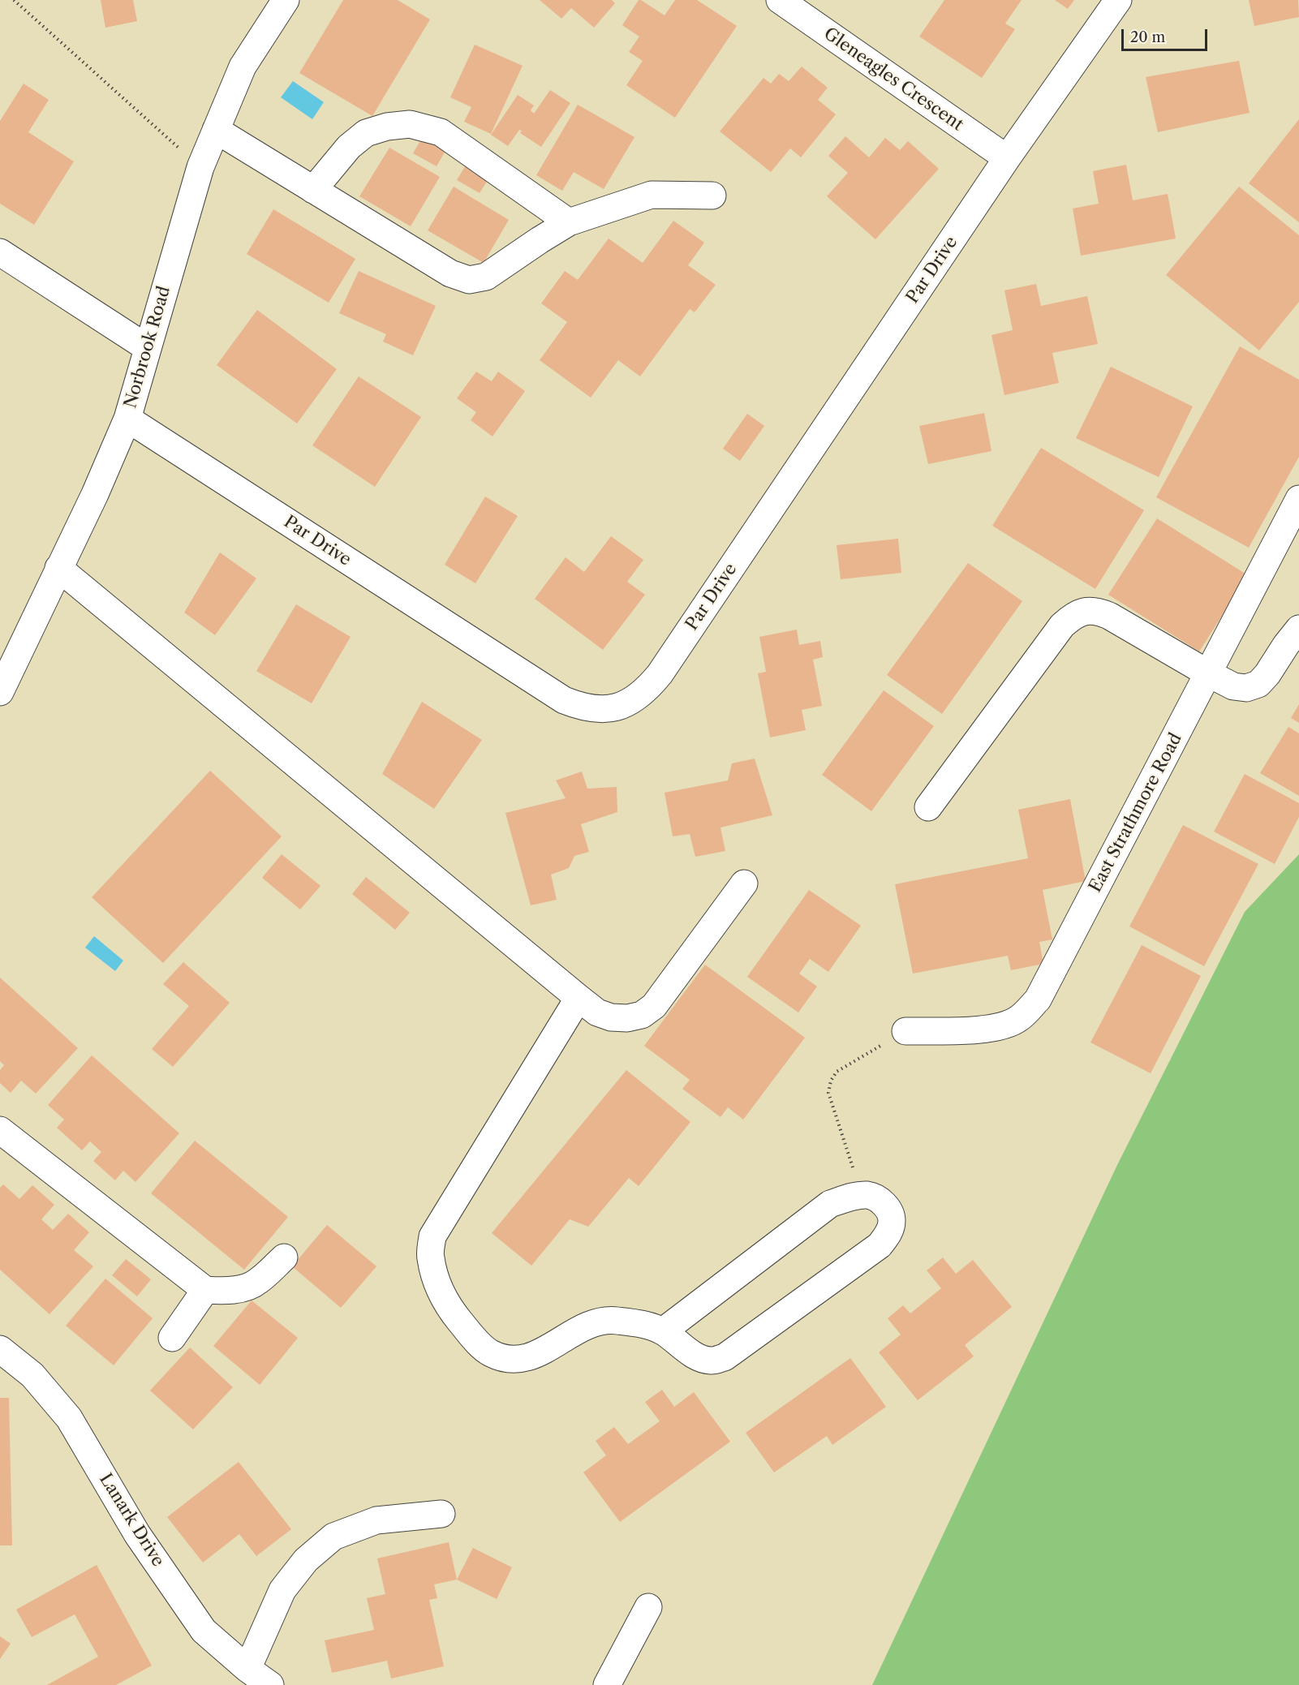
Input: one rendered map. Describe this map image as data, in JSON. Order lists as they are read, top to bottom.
{
  "streets": {
    "street": [
      "Gleneagles Crescent",
      "Par Drive",
      "Norbrook Road",
      "East Strathmore Road",
      "Lanark Drive"
    ]
  },
  "crossings": [
    ["Gleneagles Crescent", "Par Drive"],
    ["Par Drive", "Norbrook Road"]
  ],
  "scale_bar": "20 m"
}
